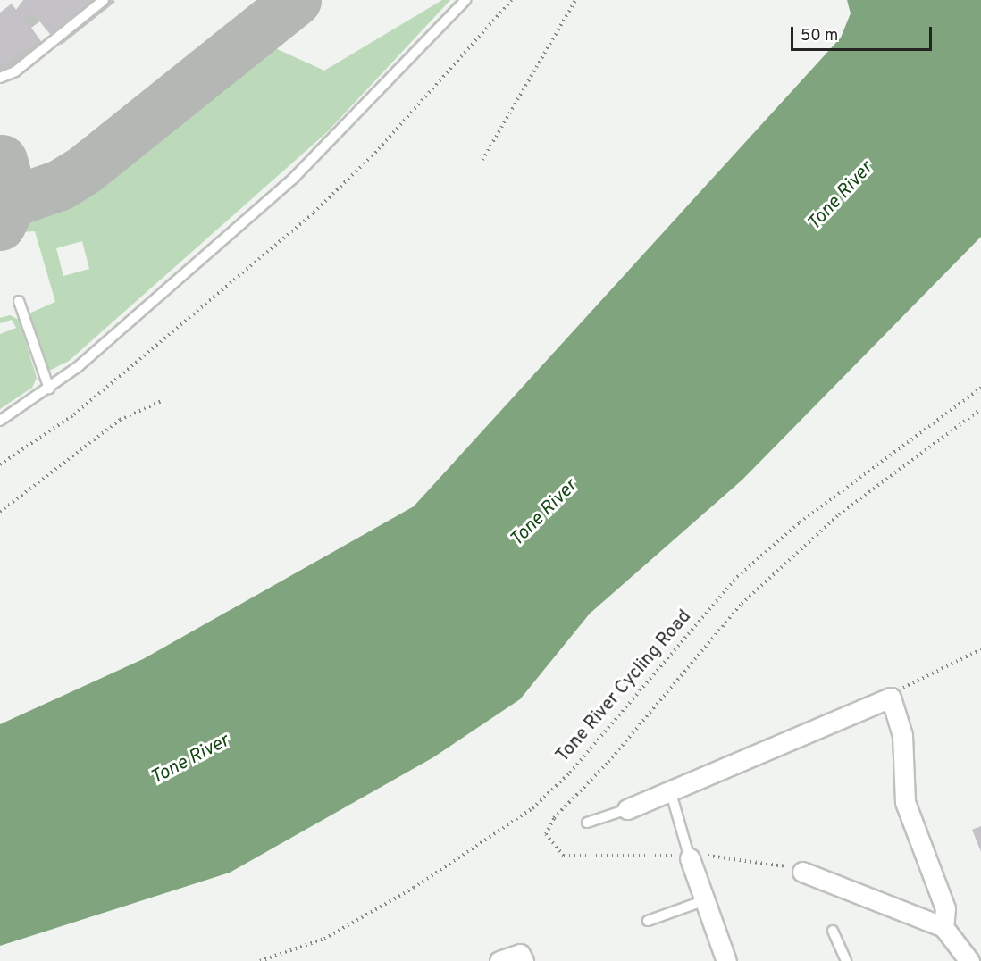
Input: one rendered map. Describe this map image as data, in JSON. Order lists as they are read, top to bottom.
{
  "streets": {
    "path": ["Tone River Cycling Road"]
  },
  "water": ["Tone River"],
  "scale_bar": "50 m"
}
